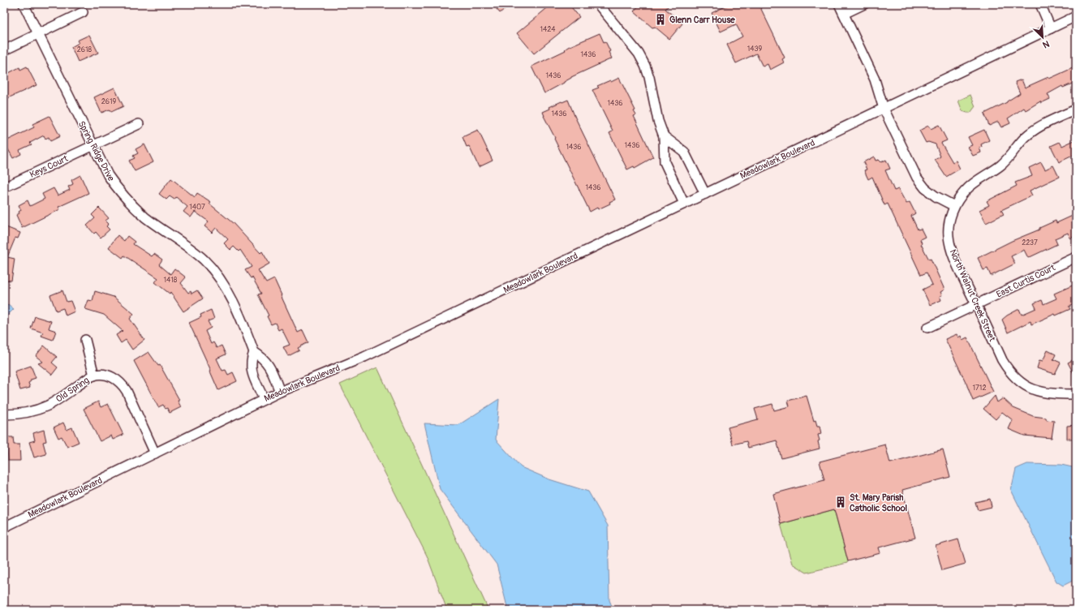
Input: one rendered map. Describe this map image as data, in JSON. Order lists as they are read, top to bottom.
{
  "streets": {
    "street": [
      "Spring Ridge Drive",
      "Meadowlark Boulevard",
      "Keys Court",
      "East Curtis Court",
      "North Walnut Creek Street",
      "Old Spring"
    ]
  },
  "crossings": [
    ["Spring Ridge Drive", "Meadowlark Boulevard"],
    ["Spring Ridge Drive", "Keys Court"],
    ["Meadowlark Boulevard", "Old Spring"],
    ["East Curtis Court", "North Walnut Creek Street"]
  ],
  "places": {
    "building": ["Glenn Carr House", "St. Mary Parish Catholic School"]
  },
  "house_numbers": [
    "1424",
    "1439",
    "2618",
    "1436",
    "1436",
    "2619",
    "1436",
    "1436",
    "1436",
    "1436",
    "1436",
    "1407",
    "2237",
    "1418",
    "1712"
  ],
  "north": "bottom right"
}
